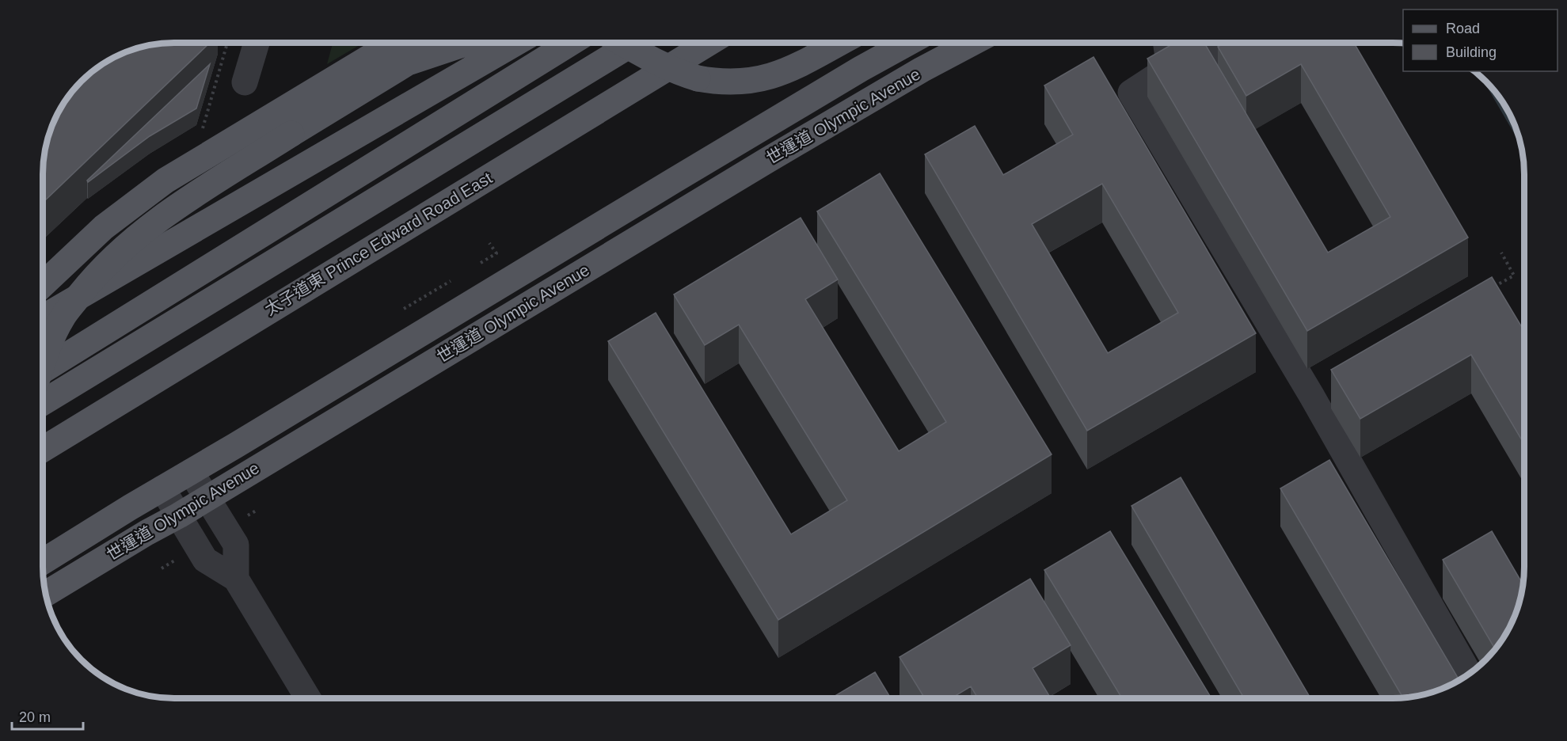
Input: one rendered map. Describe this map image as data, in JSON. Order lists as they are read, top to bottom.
{
  "streets": {
    "main road": ["世運道 Olympic Avenue", "太子道東 Prince Edward Road East"]
  },
  "legend": ["Road", "Building"],
  "scale_bar": "20 m"
}
